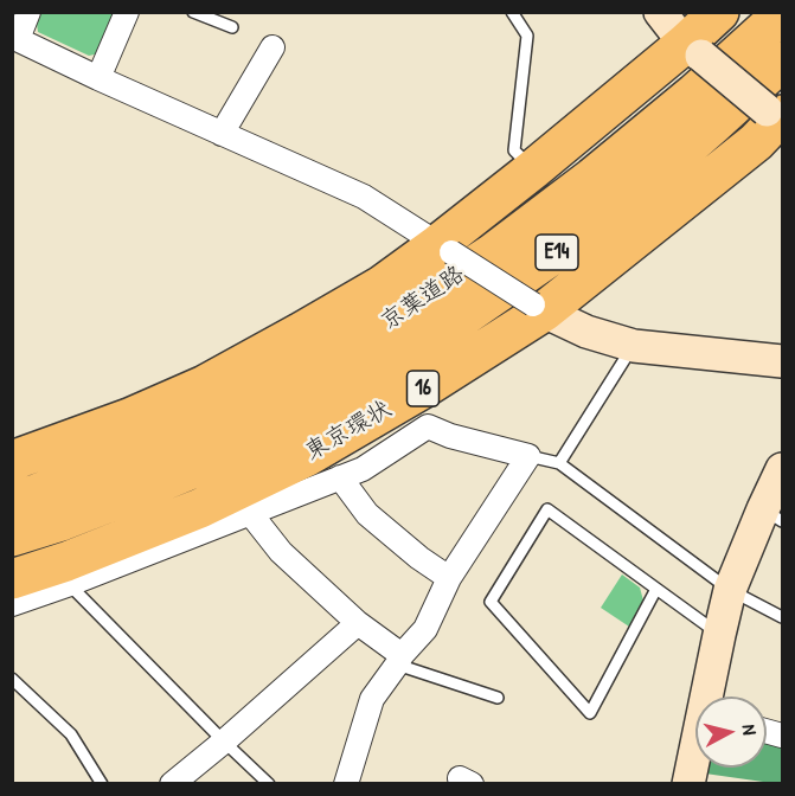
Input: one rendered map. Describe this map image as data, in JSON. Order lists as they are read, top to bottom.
{
  "streets": {
    "highway": [
      "E14",
      "京葉道路",
      "16",
      "東京環状"
    ]
  },
  "north": "right"
}
